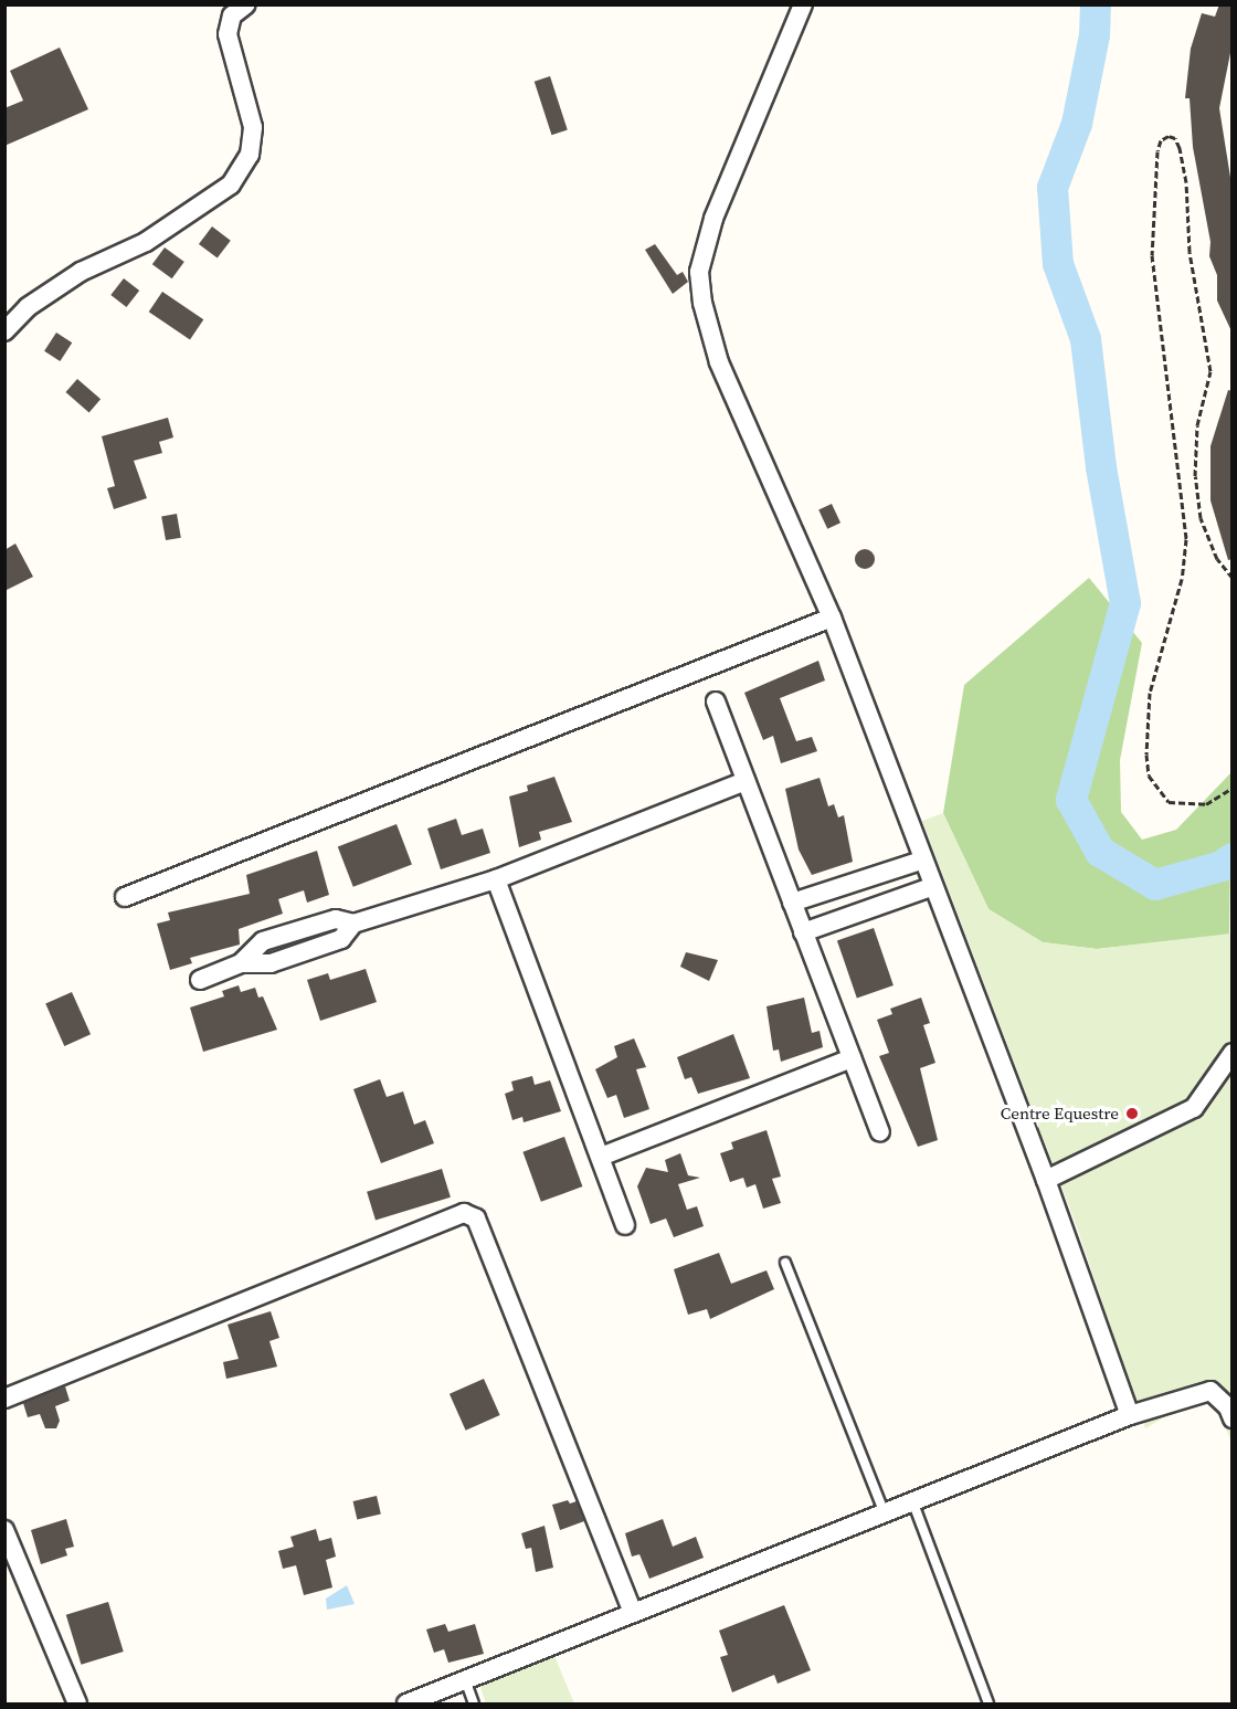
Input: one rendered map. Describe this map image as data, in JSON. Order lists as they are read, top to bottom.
{
  "places": ["Centre Equestre"]
}
